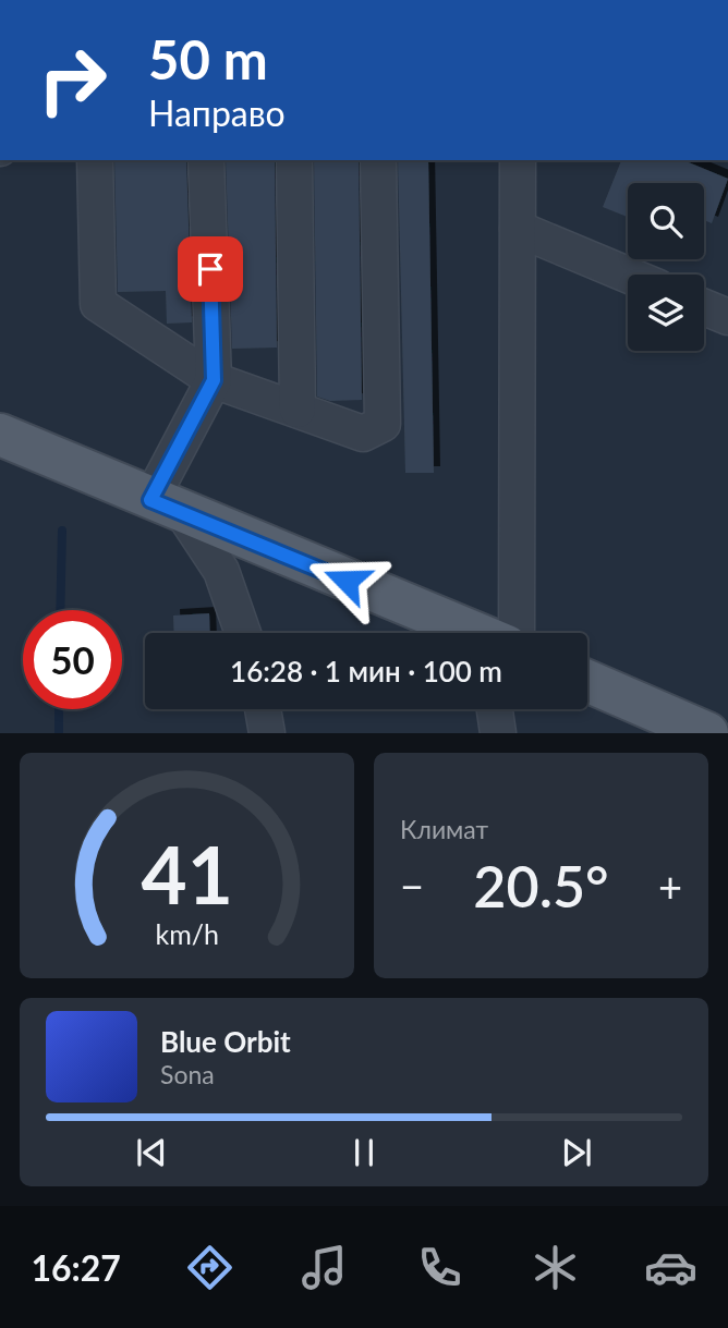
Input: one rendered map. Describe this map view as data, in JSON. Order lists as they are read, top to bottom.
{
  "page": {
    "turn": ["50 m", "Направо"],
    "limit": "50",
    "trip": "16:28 · 1 мин · 100 m",
    "tile": "Климат",
    "heat": ["−", "20.5°", "+"],
    "song": ["Blue Orbit", "Sona"],
    "tabs": "16:27",
    "gauge": ["41", "km/h"]
  }
}
